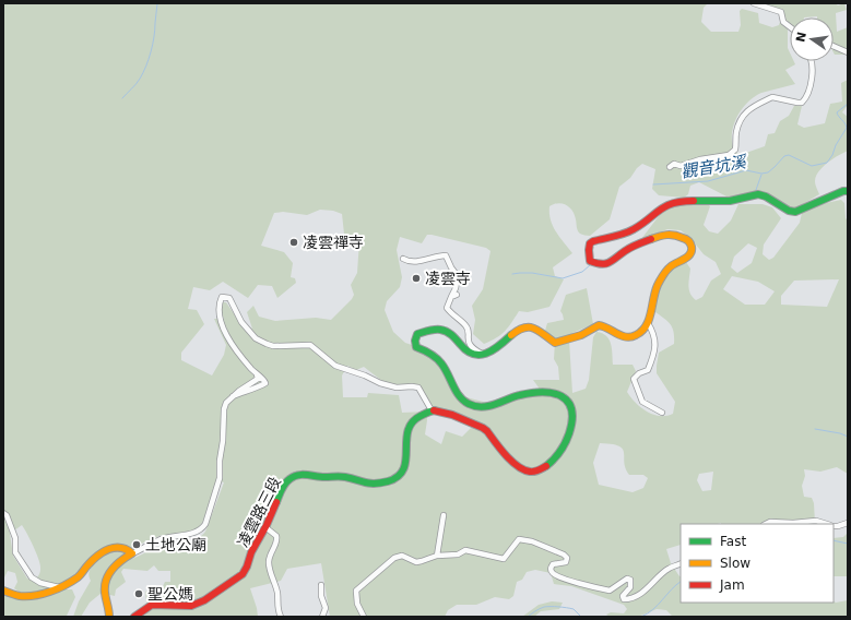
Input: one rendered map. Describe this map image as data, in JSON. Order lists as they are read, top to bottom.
{
  "streets": {
    "street": ["凌雲路三段"]
  },
  "water": ["觀音坑溪"],
  "places": [
    "凌雲禪寺",
    "凌雲寺",
    "土地公廟",
    "聖公媽"
  ],
  "legend": ["Fast", "Slow", "Jam"],
  "north": "left"
}
